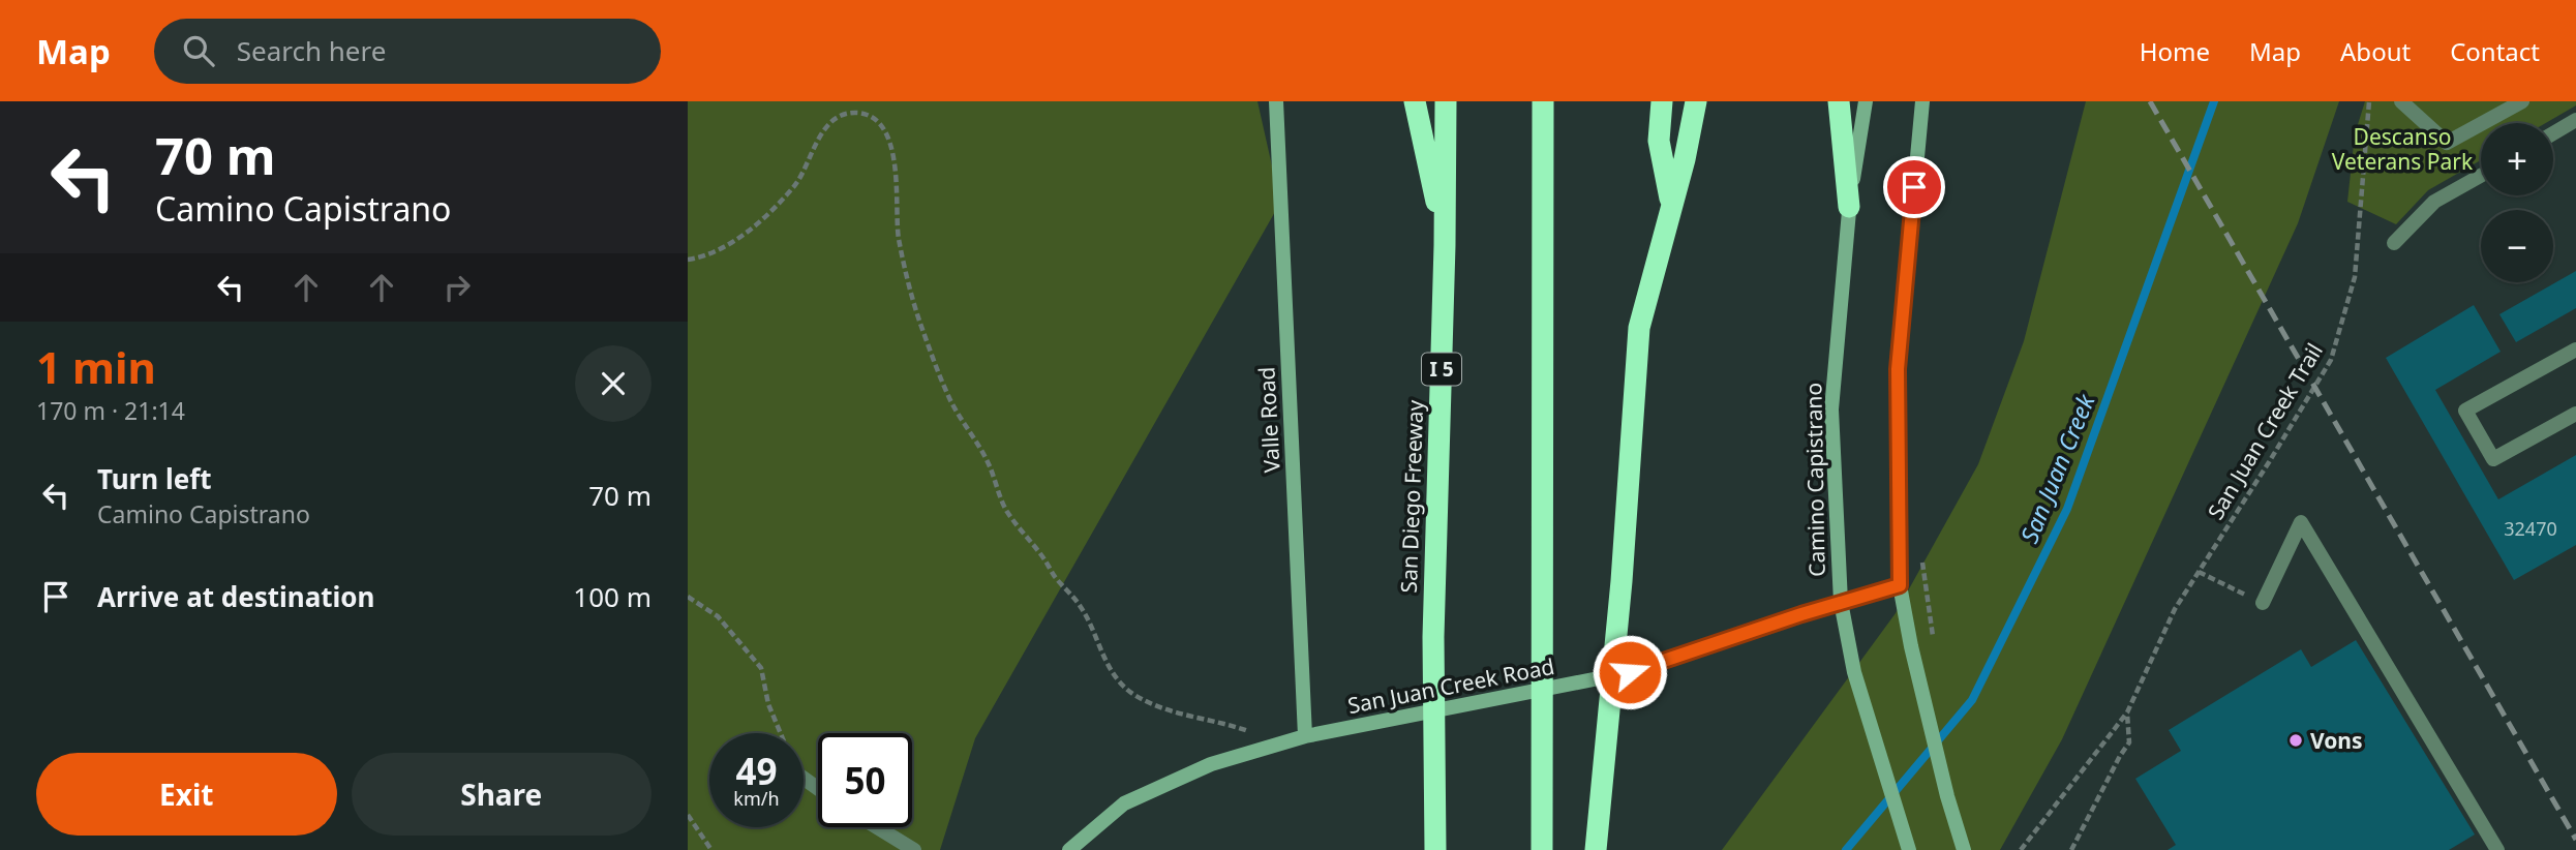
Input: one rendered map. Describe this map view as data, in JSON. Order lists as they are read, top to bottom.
{
  "streets": {
    "highway": ["I 5", "San Diego Freeway"],
    "main road": ["Valle Road", "Camino Capistrano", "San Juan Creek Road"],
    "path": ["San Juan Creek Trail"]
  },
  "crossings": [
    ["Valle Road", "San Juan Creek Road"],
    ["Camino Capistrano", "San Juan Creek Road"]
  ],
  "water": ["San Juan Creek"],
  "parks": ["Descanso Veterans Park"],
  "places": ["Vons"],
  "house_numbers": ["32470"],
  "page": {
    "header": "Map",
    "search": "Search here",
    "nav": [
      "Home",
      "Map",
      "About",
      "Contact"
    ],
    "turn": ["70 m", "Camino Capistrano"],
    "map_buttons": ["+", "−"],
    "heading": ["1 min", "170 m · 21:14"],
    "list": [
      {
        "name": "Turn left",
        "note": "Camino Capistrano",
        "value": "70 m"
      },
      {
        "name": "Arrive at destination",
        "value": "100 m"
      }
    ],
    "speed": "49 km/h",
    "limit": "50",
    "buttons": ["Exit", "Share"]
  }
}
